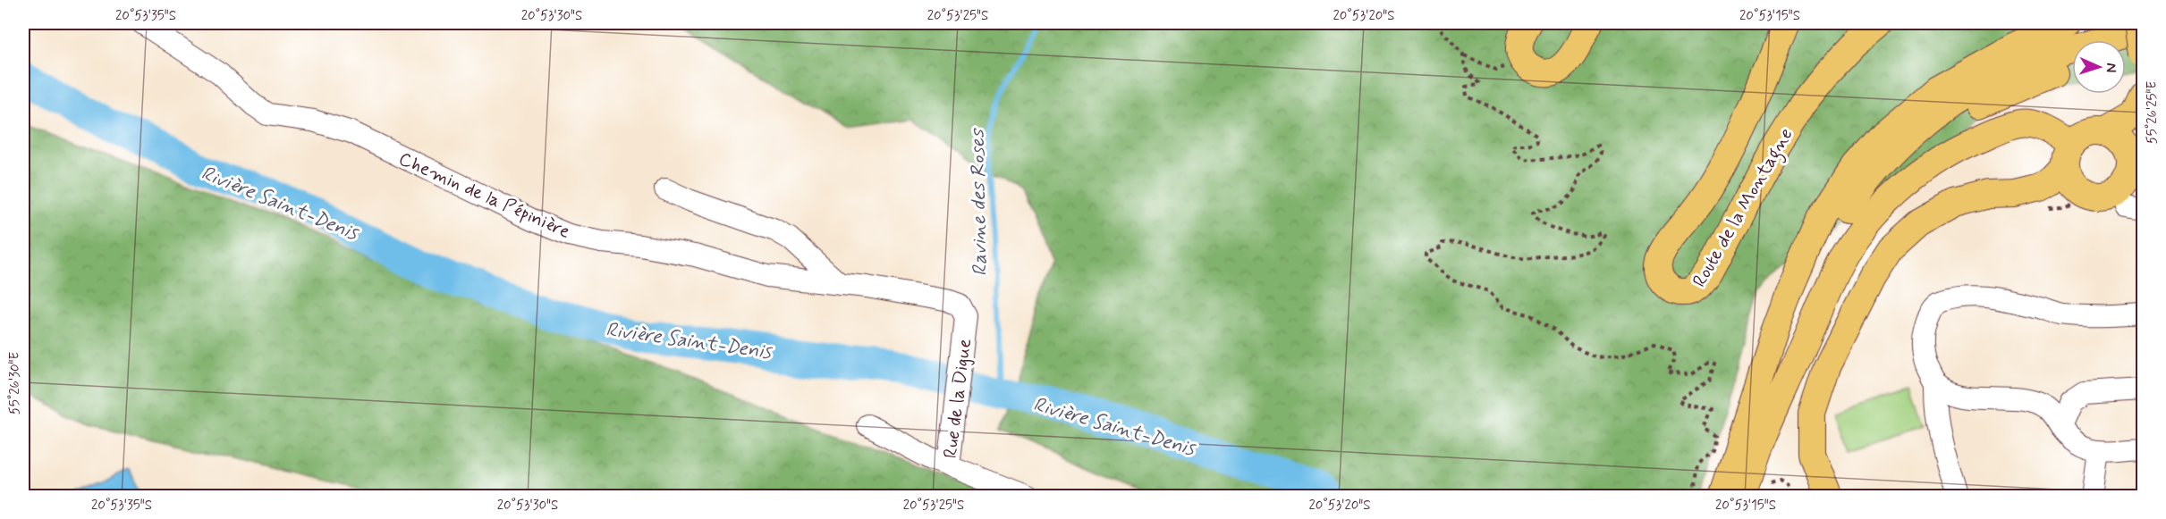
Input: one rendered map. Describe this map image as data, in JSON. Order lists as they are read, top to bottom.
{
  "streets": {
    "main road": ["Route de la Montagne"],
    "street": ["Chemin de la Pépinière", "Rue de la Digue"]
  },
  "crossings": [
    ["Chemin de la Pépinière", "Rue de la Digue"]
  ],
  "water": ["Rivière Saint-Denis", "Ravine des Roses"],
  "north": "right",
  "coordinates": [
    "20°53'35\"S",
    "20°53'30\"S",
    "20°53'25\"S",
    "20°53'20\"S",
    "20°53'15\"S",
    "55°26'25\"E",
    "55°26'30\"E"
  ]
}
